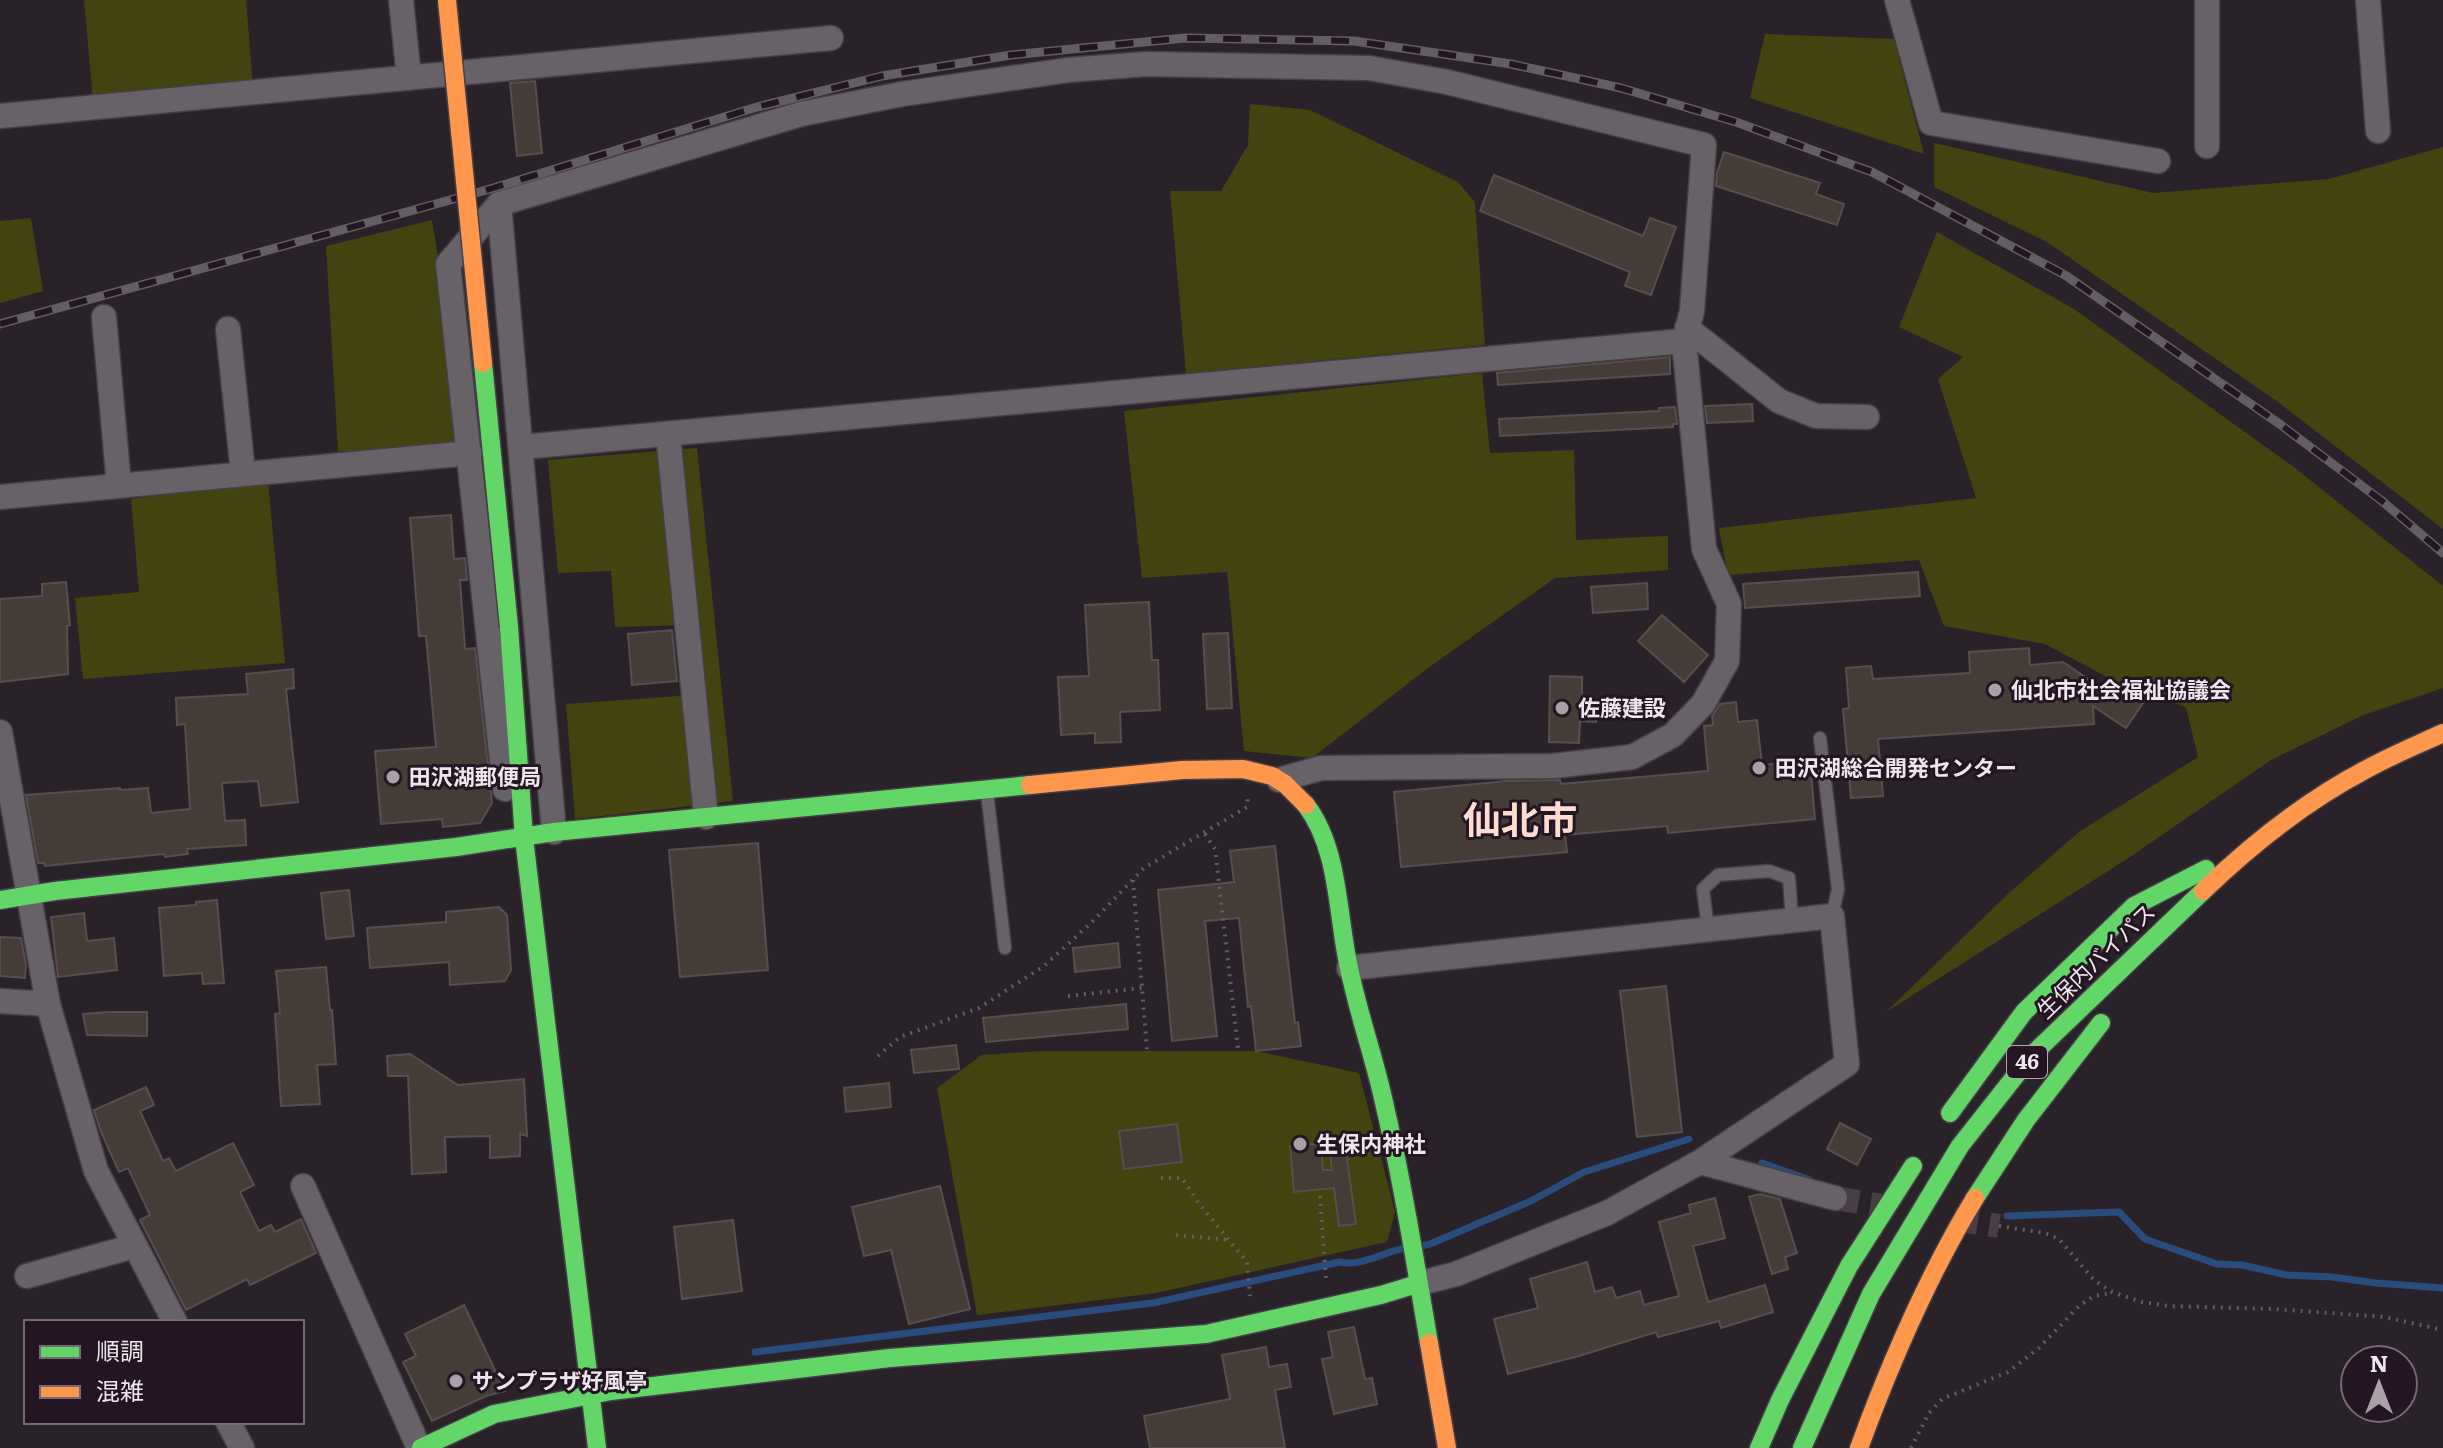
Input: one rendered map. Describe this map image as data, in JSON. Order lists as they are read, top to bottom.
{
  "streets": {
    "main road": ["生保内バイパス", "46"]
  },
  "districts": ["仙北市"],
  "places": [
    "仙北市社会福祉協議会",
    "佐藤建設",
    "田沢湖総合開発センター",
    "田沢湖郵便局",
    "生保内神社",
    "サンプラザ好風亭"
  ],
  "legend": ["順調", "混雑"],
  "north": "top"
}
